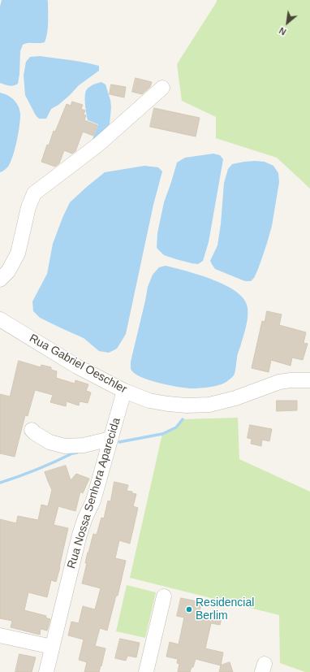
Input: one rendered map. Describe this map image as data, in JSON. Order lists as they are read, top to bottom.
{
  "streets": {
    "street": ["Rua Gabriel Oeschler", "Rua Nossa Senhora Aparecida"]
  },
  "crossings": [
    ["Rua Gabriel Oeschler", "Rua Nossa Senhora Aparecida"]
  ],
  "places": ["Residencial Berlim"],
  "north": "bottom left"
}
